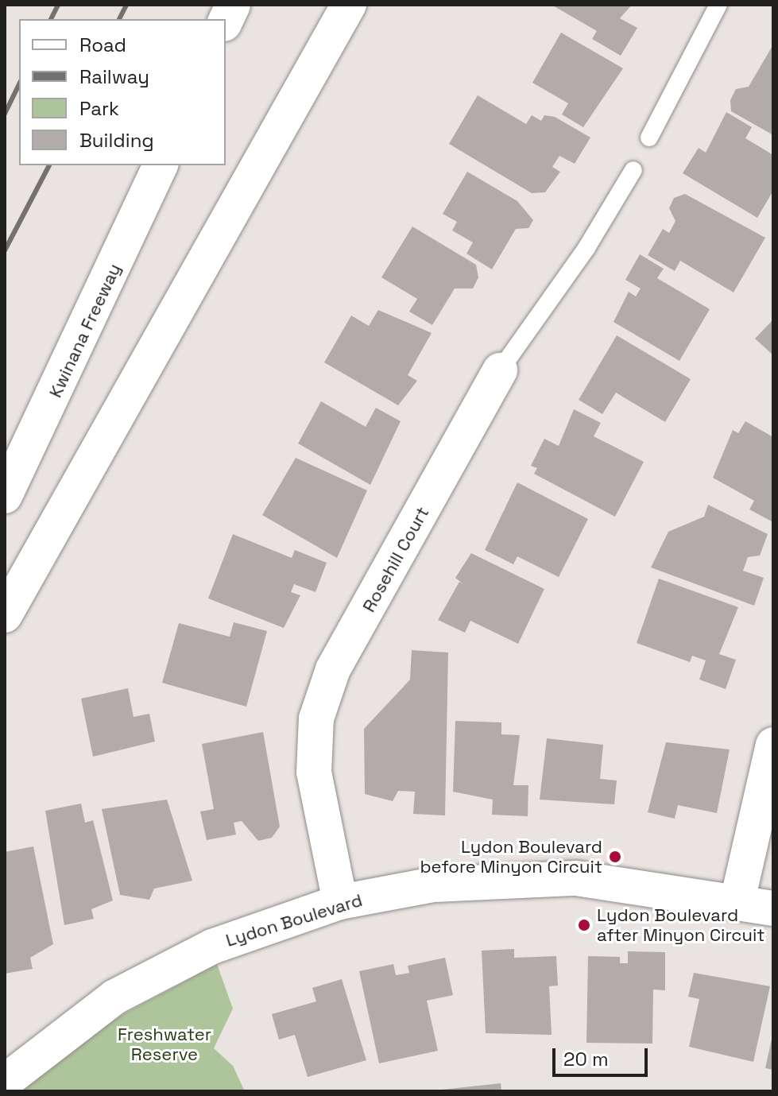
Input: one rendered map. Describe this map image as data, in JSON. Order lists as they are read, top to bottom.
{
  "streets": {
    "main road": ["Kwinana Freeway", "Rosehill Court", "Lydon Boulevard"]
  },
  "crossings": [
    ["Rosehill Court", "Lydon Boulevard"]
  ],
  "parks": ["Freshwater Reserve"],
  "places": ["Lydon Boulevard before Minyon Circuit", "Lydon Boulevard after Minyon Circuit"],
  "legend": [
    "Road",
    "Railway",
    "Park",
    "Building"
  ],
  "scale_bar": "20 m"
}
